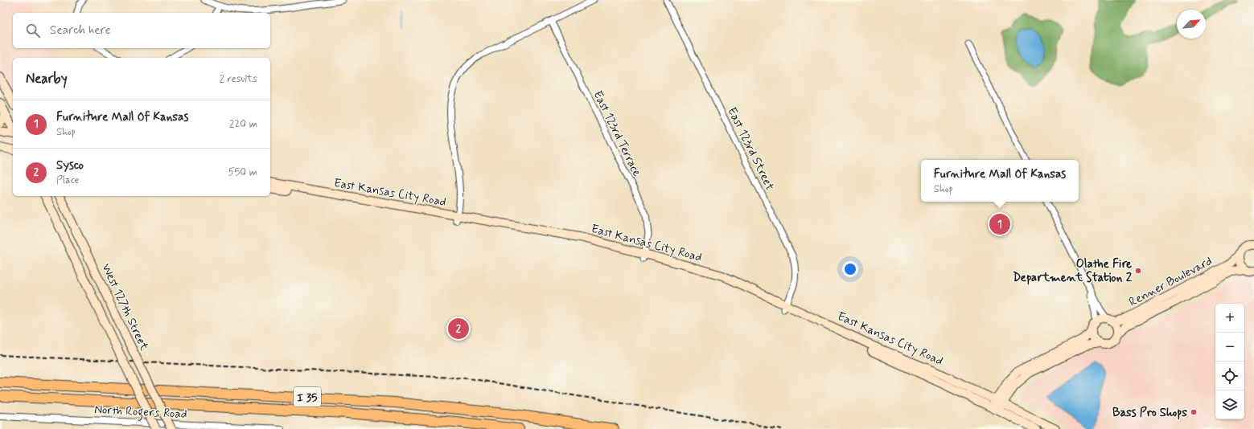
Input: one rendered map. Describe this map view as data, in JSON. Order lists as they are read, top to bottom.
{
  "streets": {
    "highway": ["I 35"],
    "main road": ["East Kansas City Road", "Renner Boulevard", "West 127th Street"],
    "street": ["East 123rd Terrace", "East 123rd Street", "North Rogers Road"]
  },
  "crossings": [
    ["East 123rd Terrace", "East Kansas City Road"],
    ["East 123rd Street", "East Kansas City Road"]
  ],
  "places": ["Olathe Fire Department Station 2", "Bass Pro Shops"],
  "north": "top right",
  "page": {
    "search": "Search here",
    "heading": ["Nearby", "2 results"],
    "list": [
      {
        "mark": "1",
        "name": "Furniture Mall Of Kansas",
        "note": "Shop",
        "value": "220 m"
      },
      {
        "mark": "2",
        "name": "Sysco",
        "note": "Place",
        "value": "550 m"
      }
    ],
    "popup": ["Furniture Mall Of Kansas", "Shop"],
    "pins": ["1", "2"],
    "map_buttons": ["+", "−"]
  }
}
